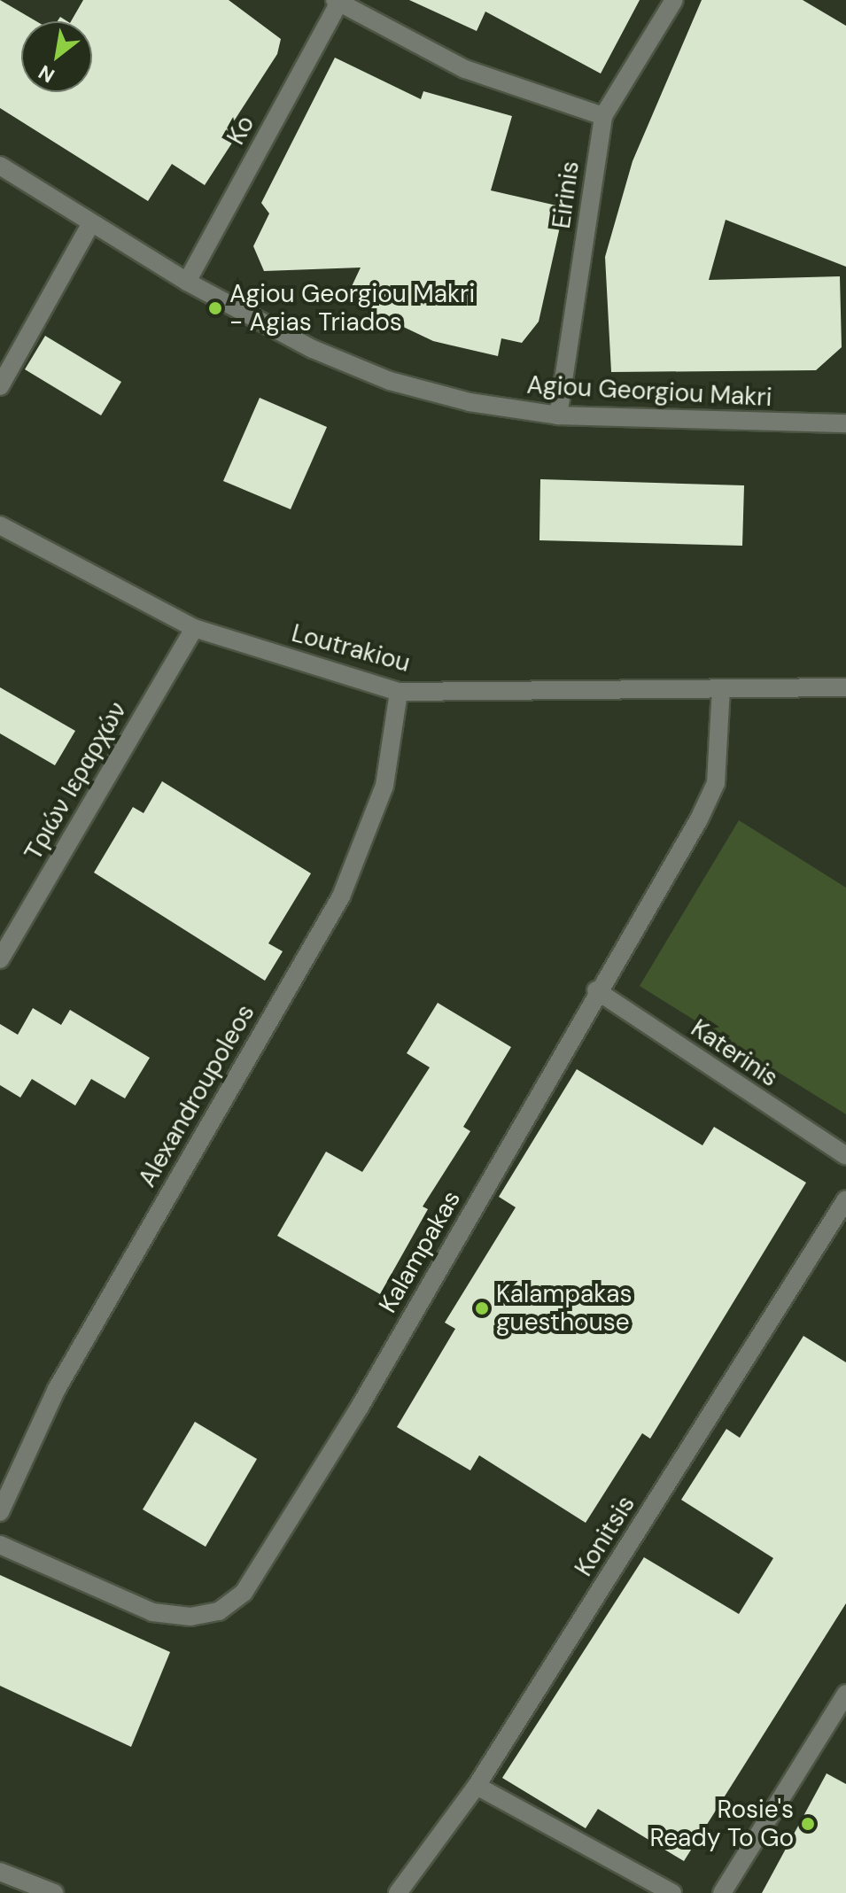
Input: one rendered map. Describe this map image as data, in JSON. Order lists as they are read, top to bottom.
{
  "streets": {
    "street": [
      "Ko",
      "Eirinis",
      "Agiou Georgiou Makri",
      "Loutrakiou",
      "Τριών Ιεραρχών",
      "Katerinis",
      "Alexandroupoleos",
      "Kalampakas",
      "Konitsis"
    ]
  },
  "crossings": [
    ["Ko", "Agiou Georgiou Makri"],
    ["Eirinis", "Agiou Georgiou Makri"],
    ["Loutrakiou", "Τριών Ιεραρχών"],
    ["Loutrakiou", "Alexandroupoleos"],
    ["Loutrakiou", "Kalampakas"],
    ["Katerinis", "Kalampakas"]
  ],
  "places": ["Agiou Georgiou Makri - Agias Triados", "Kalampakas guesthouse", "Rosie's Ready To Go"],
  "north": "bottom left"
}
